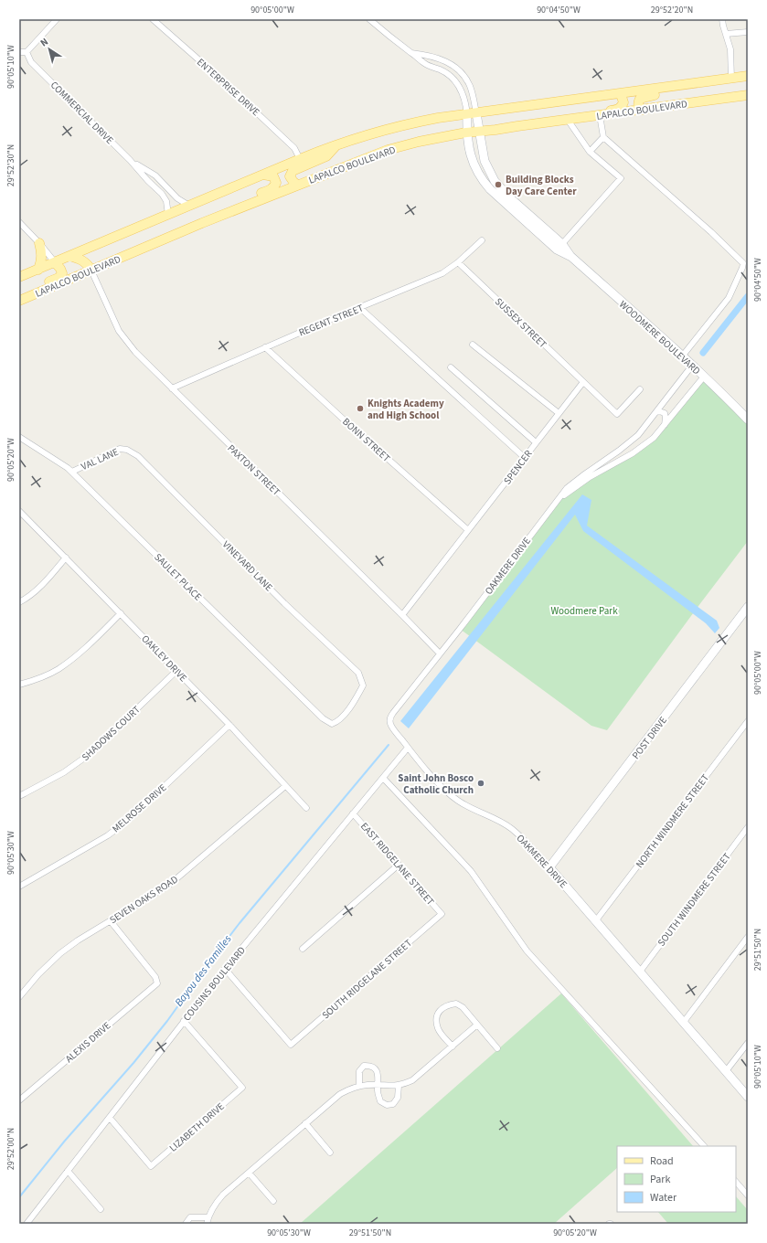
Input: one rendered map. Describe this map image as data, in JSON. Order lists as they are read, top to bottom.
{
  "streets": {
    "main road": ["LAPALCO BOULEVARD"],
    "street": [
      "ENTERPRISE DRIVE",
      "COMMERCIAL DRIVE",
      "REGENT STREET",
      "SUSSEX STREET",
      "WOODMERE BOULEVARD",
      "BONN STREET",
      "VAL LANE",
      "SPENCER",
      "PAXTON STREET",
      "VINEYARD LANE",
      "OAKMERE DRIVE",
      "SAULET PLACE",
      "OAKLEY DRIVE",
      "SHADOWS COURT",
      "POST DRIVE",
      "MELROSE DRIVE",
      "NORTH WINDMERE STREET",
      "EAST RIDGELANE STREET",
      "SEVEN OAKS ROAD",
      "SOUTH WINDMERE STREET",
      "SOUTH RIDGELANE STREET",
      "COUSINS BOULEVARD",
      "ALEXIS DRIVE",
      "LIZABETH DRIVE"
    ]
  },
  "crossings": [
    ["ENTERPRISE DRIVE", "LAPALCO BOULEVARD"],
    ["LAPALCO BOULEVARD", "COMMERCIAL DRIVE"],
    ["LAPALCO BOULEVARD", "WOODMERE BOULEVARD"],
    ["LAPALCO BOULEVARD", "PAXTON STREET"],
    ["REGENT STREET", "SUSSEX STREET"],
    ["REGENT STREET", "BONN STREET"],
    ["REGENT STREET", "PAXTON STREET"],
    ["SUSSEX STREET", "SPENCER"],
    ["WOODMERE BOULEVARD", "OAKMERE DRIVE"],
    ["BONN STREET", "SPENCER"],
    ["VAL LANE", "VINEYARD LANE"],
    ["VAL LANE", "SAULET PLACE"],
    ["SPENCER", "PAXTON STREET"],
    ["PAXTON STREET", "OAKMERE DRIVE"],
    ["VINEYARD LANE", "SAULET PLACE"],
    ["OAKMERE DRIVE", "POST DRIVE"],
    ["OAKMERE DRIVE", "NORTH WINDMERE STREET"],
    ["OAKMERE DRIVE", "SOUTH WINDMERE STREET"],
    ["OAKMERE DRIVE", "COUSINS BOULEVARD"],
    ["OAKLEY DRIVE", "SHADOWS COURT"],
    ["OAKLEY DRIVE", "MELROSE DRIVE"],
    ["OAKLEY DRIVE", "SEVEN OAKS ROAD"],
    ["EAST RIDGELANE STREET", "SOUTH RIDGELANE STREET"],
    ["EAST RIDGELANE STREET", "COUSINS BOULEVARD"],
    ["SEVEN OAKS ROAD", "ALEXIS DRIVE"],
    ["SOUTH RIDGELANE STREET", "COUSINS BOULEVARD"],
    ["COUSINS BOULEVARD", "LIZABETH DRIVE"]
  ],
  "water": ["Bayou des Familles"],
  "parks": ["Woodmere Park"],
  "places": ["Building Blocks Day Care Center", "Knights Academy and High School", "Saint John Bosco Catholic Church"],
  "legend": ["Road", "Park", "Water"],
  "north": "top left",
  "coordinates": [
    "90°05'00\"W",
    "90°04'50\"W",
    "29°52'20\"N",
    "90°05'10\"W",
    "29°52'30\"N",
    "90°05'20\"W",
    "90°05'30\"W",
    "29°51'50\"N",
    "29°52'00\"N"
  ]
}
